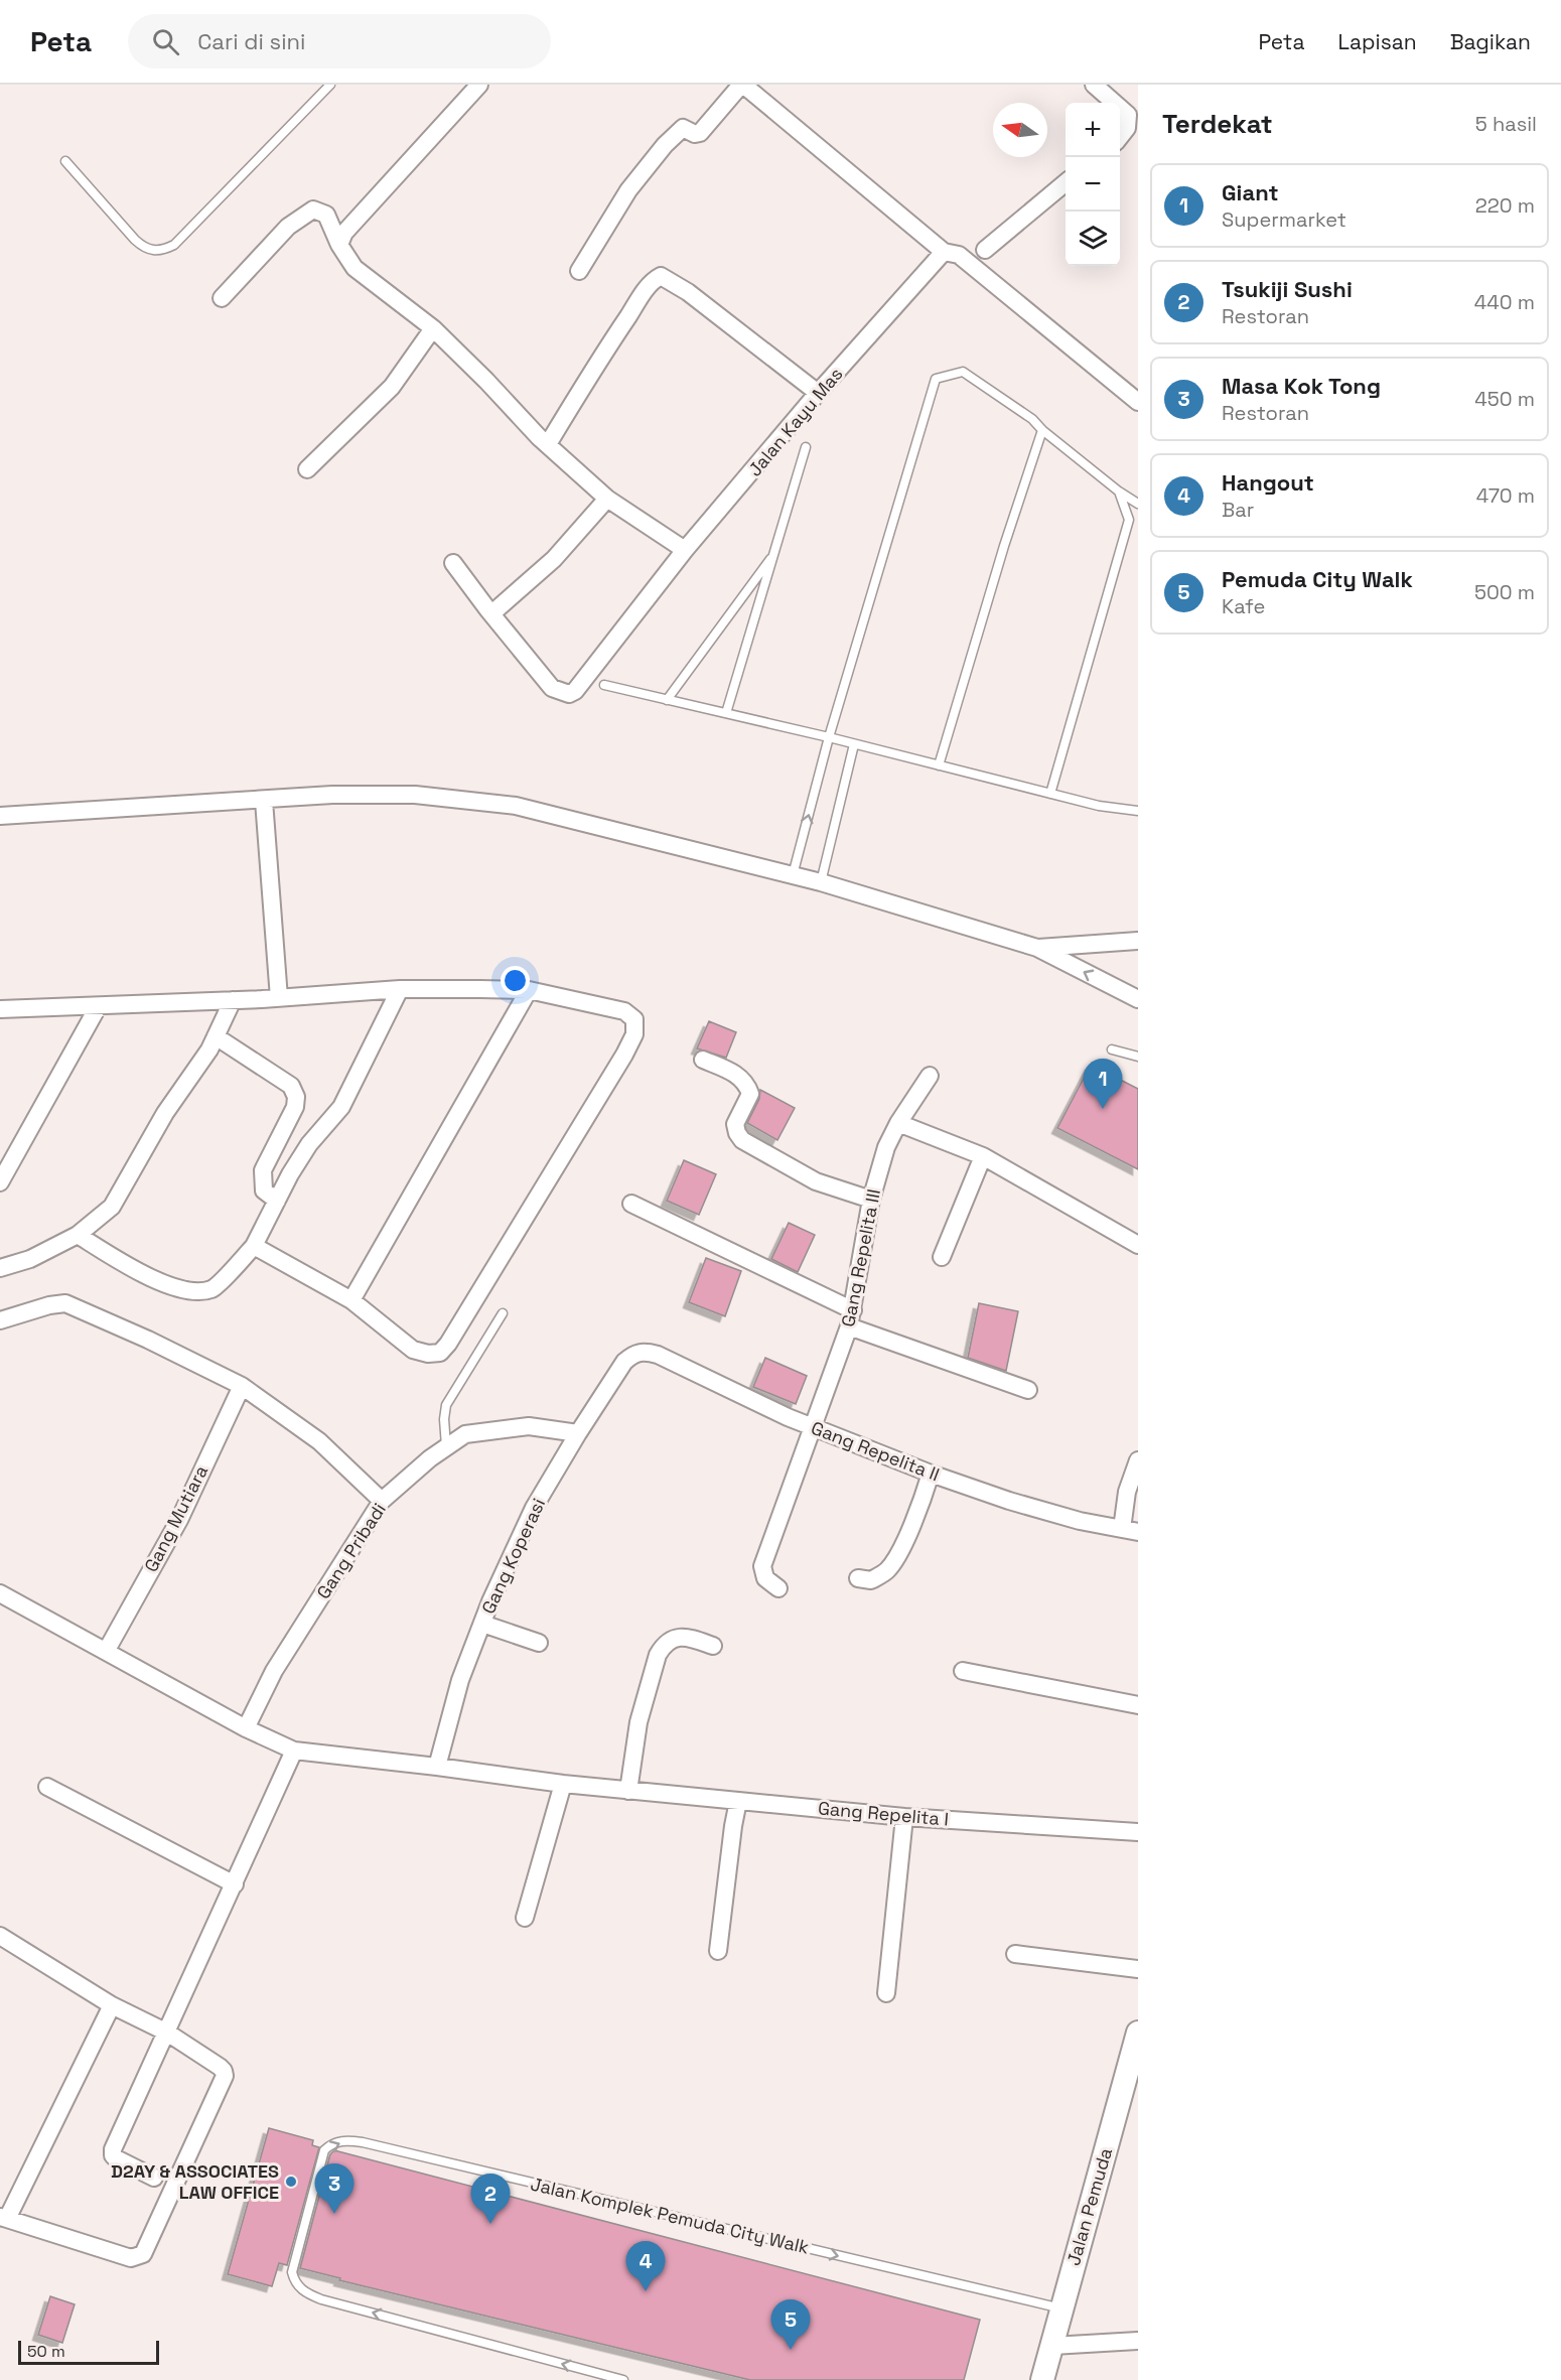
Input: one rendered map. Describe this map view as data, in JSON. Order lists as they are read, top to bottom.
{
  "streets": {
    "main road": ["Jalan Pemuda"],
    "street": [
      "Jalan Kayu Mas",
      "Gang Repelita III",
      "Gang Repelita II",
      "Gang Mutiara",
      "Gang Pribadi",
      "Gang Koperasi",
      "Gang Repelita I"
    ],
    "lane": ["Jalan Komplek Pemuda City Walk"]
  },
  "crossings": [
    ["Gang Repelita III", "Gang Repelita II"],
    ["Gang Repelita II", "Gang Koperasi"],
    ["Gang Mutiara", "Gang Repelita I"],
    ["Gang Pribadi", "Gang Koperasi"],
    ["Gang Pribadi", "Gang Repelita I"],
    ["Gang Koperasi", "Gang Repelita I"],
    ["Jalan Pemuda", "Jalan Komplek Pemuda City Walk"]
  ],
  "places": ["D2AY & ASSOCIATES LAW OFFICE"],
  "scale_bar": "50 m",
  "north": "left",
  "page": {
    "header": "Peta",
    "search": "Cari di sini",
    "nav": ["Peta", "Lapisan", "Bagikan"],
    "heading": ["Terdekat", "5 hasil"],
    "map_buttons": ["+", "−"],
    "list": [
      {
        "mark": "1",
        "name": "Giant",
        "note": "Supermarket",
        "value": "220 m"
      },
      {
        "mark": "2",
        "name": "Tsukiji Sushi",
        "note": "Restoran",
        "value": "440 m"
      },
      {
        "mark": "3",
        "name": "Masa Kok Tong",
        "note": "Restoran",
        "value": "450 m"
      },
      {
        "mark": "4",
        "name": "Hangout",
        "note": "Bar",
        "value": "470 m"
      },
      {
        "mark": "5",
        "name": "Pemuda City Walk",
        "note": "Kafe",
        "value": "500 m"
      }
    ],
    "pins": [
      "1",
      "3",
      "2",
      "4",
      "5"
    ],
    "scale": "50 m"
  }
}
